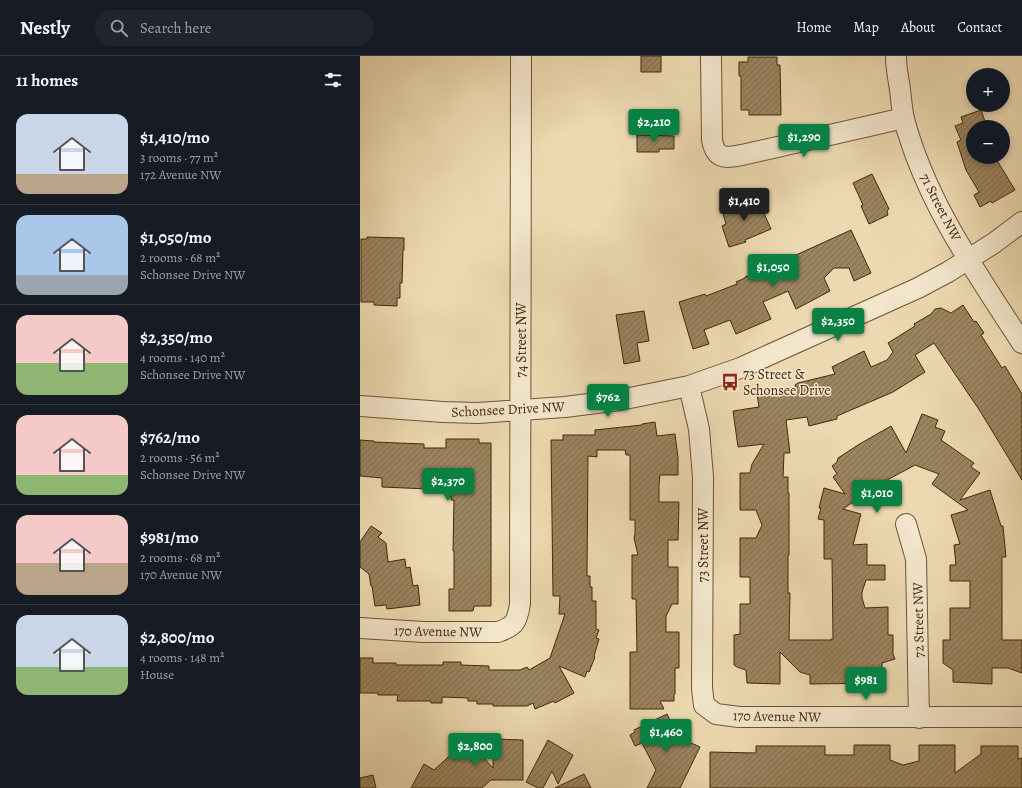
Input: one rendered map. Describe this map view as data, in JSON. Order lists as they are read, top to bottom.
{
  "streets": {
    "street": [
      "71 Street NW",
      "74 Street NW",
      "Schonsee Drive NW",
      "73 Street NW",
      "72 Street NW",
      "170 Avenue NW"
    ]
  },
  "crossings": [
    ["71 Street NW", "Schonsee Drive NW"],
    ["74 Street NW", "Schonsee Drive NW"],
    ["74 Street NW", "170 Avenue NW"],
    ["Schonsee Drive NW", "73 Street NW"],
    ["73 Street NW", "170 Avenue NW"],
    ["72 Street NW", "170 Avenue NW"]
  ],
  "places": {
    "bus stop": ["73 Street & Schonsee Drive"]
  },
  "page": {
    "header": "Nestly",
    "search": "Search here",
    "nav": [
      "Home",
      "Map",
      "About",
      "Contact"
    ],
    "heading": "11 homes",
    "map_buttons": ["+", "−"],
    "list": [
      {
        "name": "$1,410/mo",
        "note": "3 rooms · 77 m² · 172 Avenue NW"
      },
      {
        "name": "$1,050/mo",
        "note": "2 rooms · 68 m² · Schonsee Drive NW"
      },
      {
        "name": "$2,350/mo",
        "note": "4 rooms · 140 m² · Schonsee Drive NW"
      },
      {
        "name": "$762/mo",
        "note": "2 rooms · 56 m² · Schonsee Drive NW"
      },
      {
        "name": "$981/mo",
        "note": "2 rooms · 68 m² · 170 Avenue NW"
      },
      {
        "name": "$2,800/mo",
        "note": "4 rooms · 148 m² · House"
      }
    ],
    "price": [
      "$2,210",
      "$1,290",
      "$1,410",
      "$1,050",
      "$2,350",
      "$762",
      "$2,370",
      "$1,010",
      "$981",
      "$1,460",
      "$2,800"
    ]
  }
}
